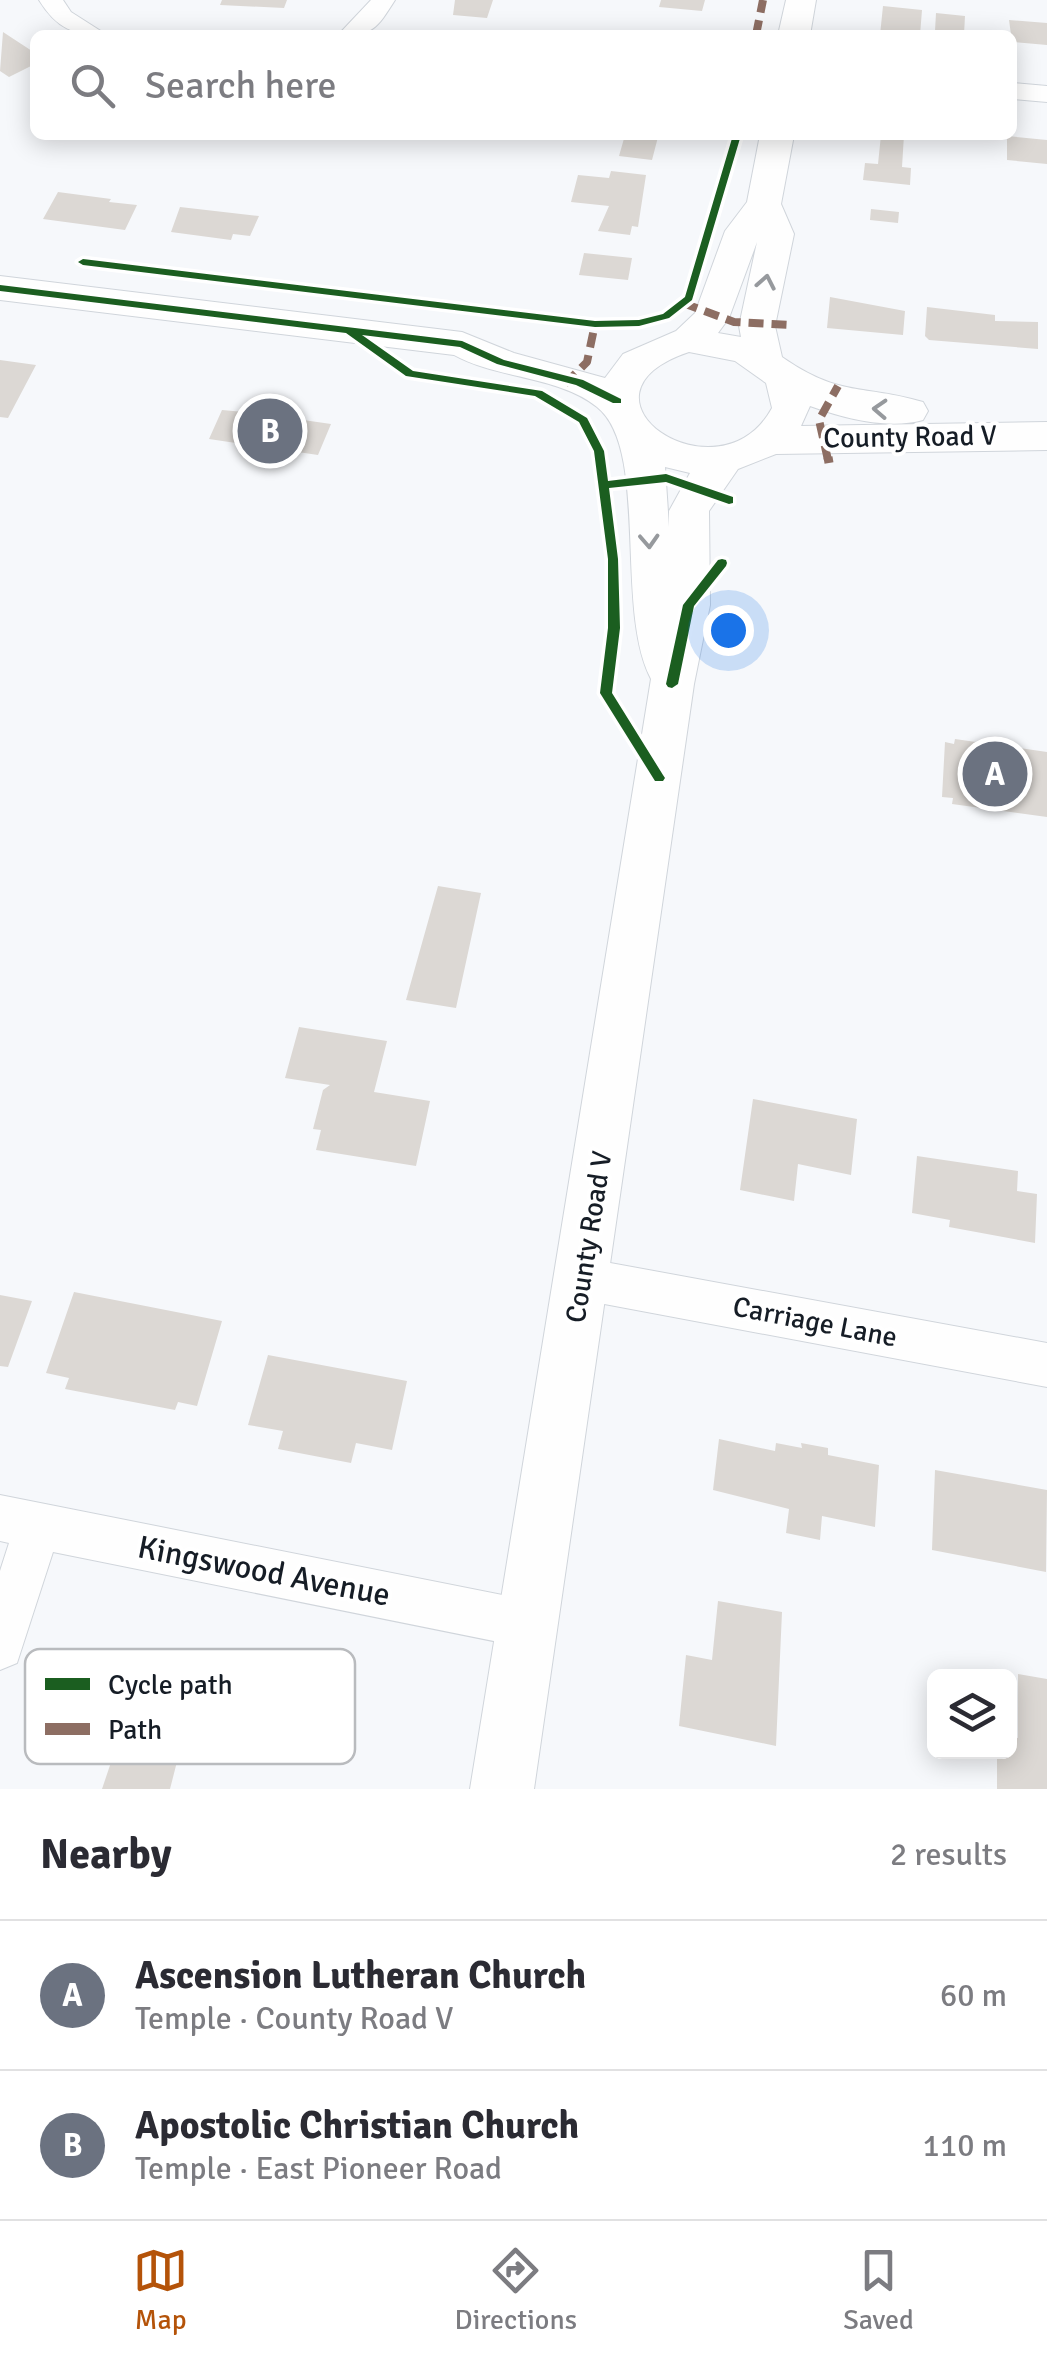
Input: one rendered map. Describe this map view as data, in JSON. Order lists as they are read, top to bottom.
{
  "streets": {
    "main road": ["County Road V"],
    "street": ["Carriage Lane", "Kingswood Avenue"]
  },
  "crossings": [
    ["County Road V", "Carriage Lane"],
    ["County Road V", "Kingswood Avenue"]
  ],
  "legend": ["Cycle path", "Path"],
  "page": {
    "search": "Search here",
    "pins": ["B", "A"],
    "heading": ["Nearby", "2 results"],
    "list": [
      {
        "mark": "A",
        "name": "Ascension Lutheran Church",
        "note": "Temple · County Road V",
        "value": "60 m"
      },
      {
        "mark": "B",
        "name": "Apostolic Christian Church",
        "note": "Temple · East Pioneer Road",
        "value": "110 m"
      }
    ],
    "nav": ["Map", "Directions", "Saved"]
  }
}
